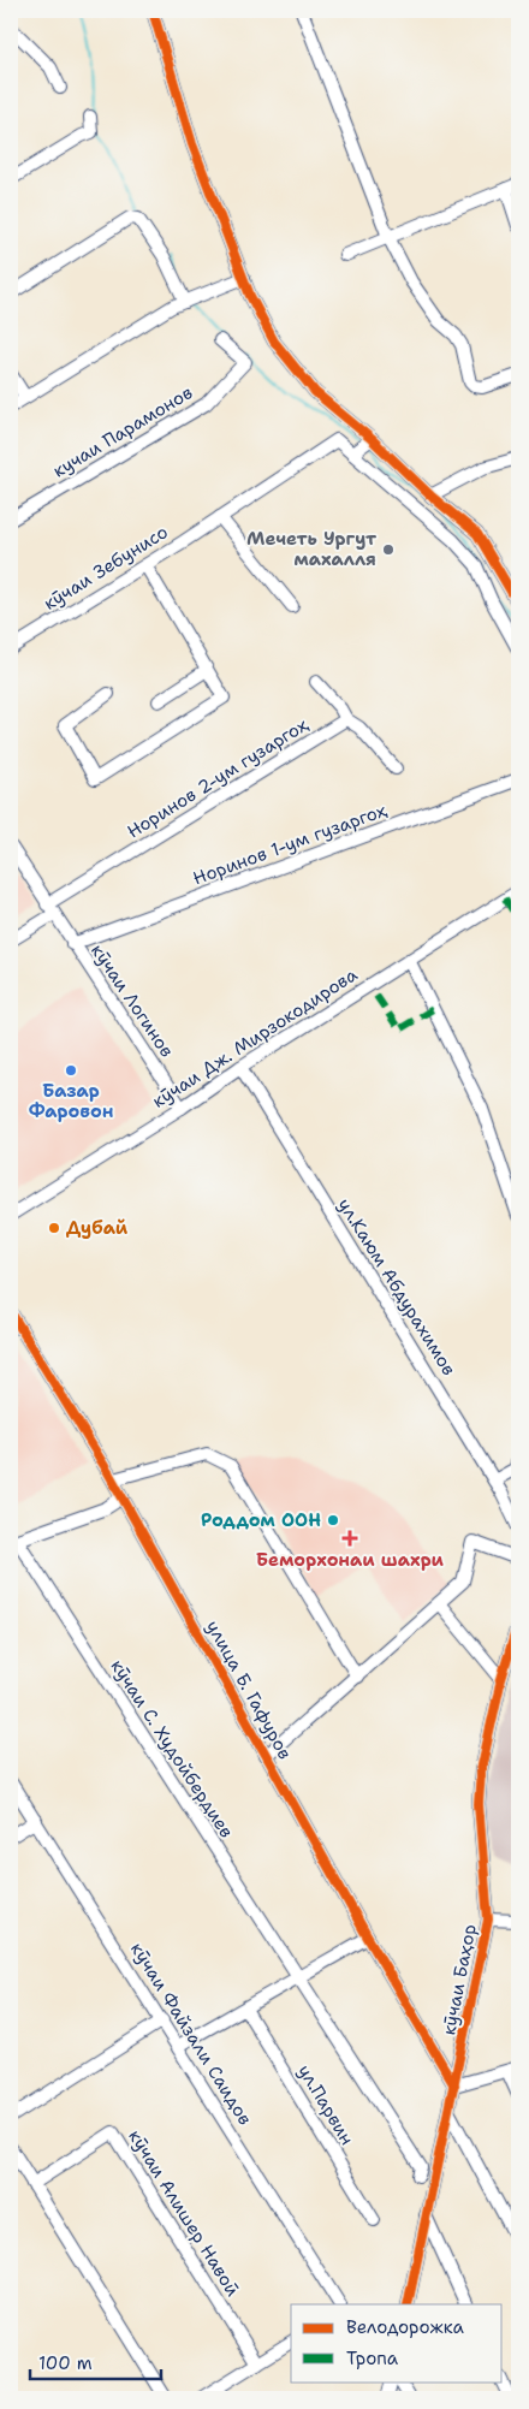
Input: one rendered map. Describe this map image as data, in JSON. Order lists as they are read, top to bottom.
{
  "streets": {
    "street": [
      "кучаи Парамонов",
      "кӯчаи Зебунисо",
      "Норинов 2-ум гузаргоҳ",
      "Норинов 1-ум гузаргоҳ",
      "кӯчаи Логинов",
      "кӯчаи Дж. Мирзокодирова",
      "ул.Каюм Абдурахимов",
      "улица Б. Гафуров",
      "кӯчаи С. Худойбердиев",
      "кӯчаи Баҳор",
      "кӯчаи Файзали Саидов",
      "ул.Парвин",
      "кӯчаи Алишер Навоӣ"
    ]
  },
  "crossings": [
    ["Норинов 2-ум гузаргоҳ", "кӯчаи Логинов"],
    ["Норинов 1-ум гузаргоҳ", "кӯчаи Логинов"],
    ["кӯчаи Логинов", "кӯчаи Дж. Мирзокодирова"],
    ["кӯчаи Дж. Мирзокодирова", "ул.Каюм Абдурахимов"],
    ["улица Б. Гафуров", "кӯчаи Баҳор"]
  ],
  "places": {
    "other": [
      "Мечеть Ургут махалля",
      "Базар Фаровон",
      "Дубай",
      "Роддом ООН"
    ],
    "health": ["Беморхонаи шахри"]
  },
  "legend": ["Велодорожка", "Тропа"],
  "scale_bar": "100 m"
}
